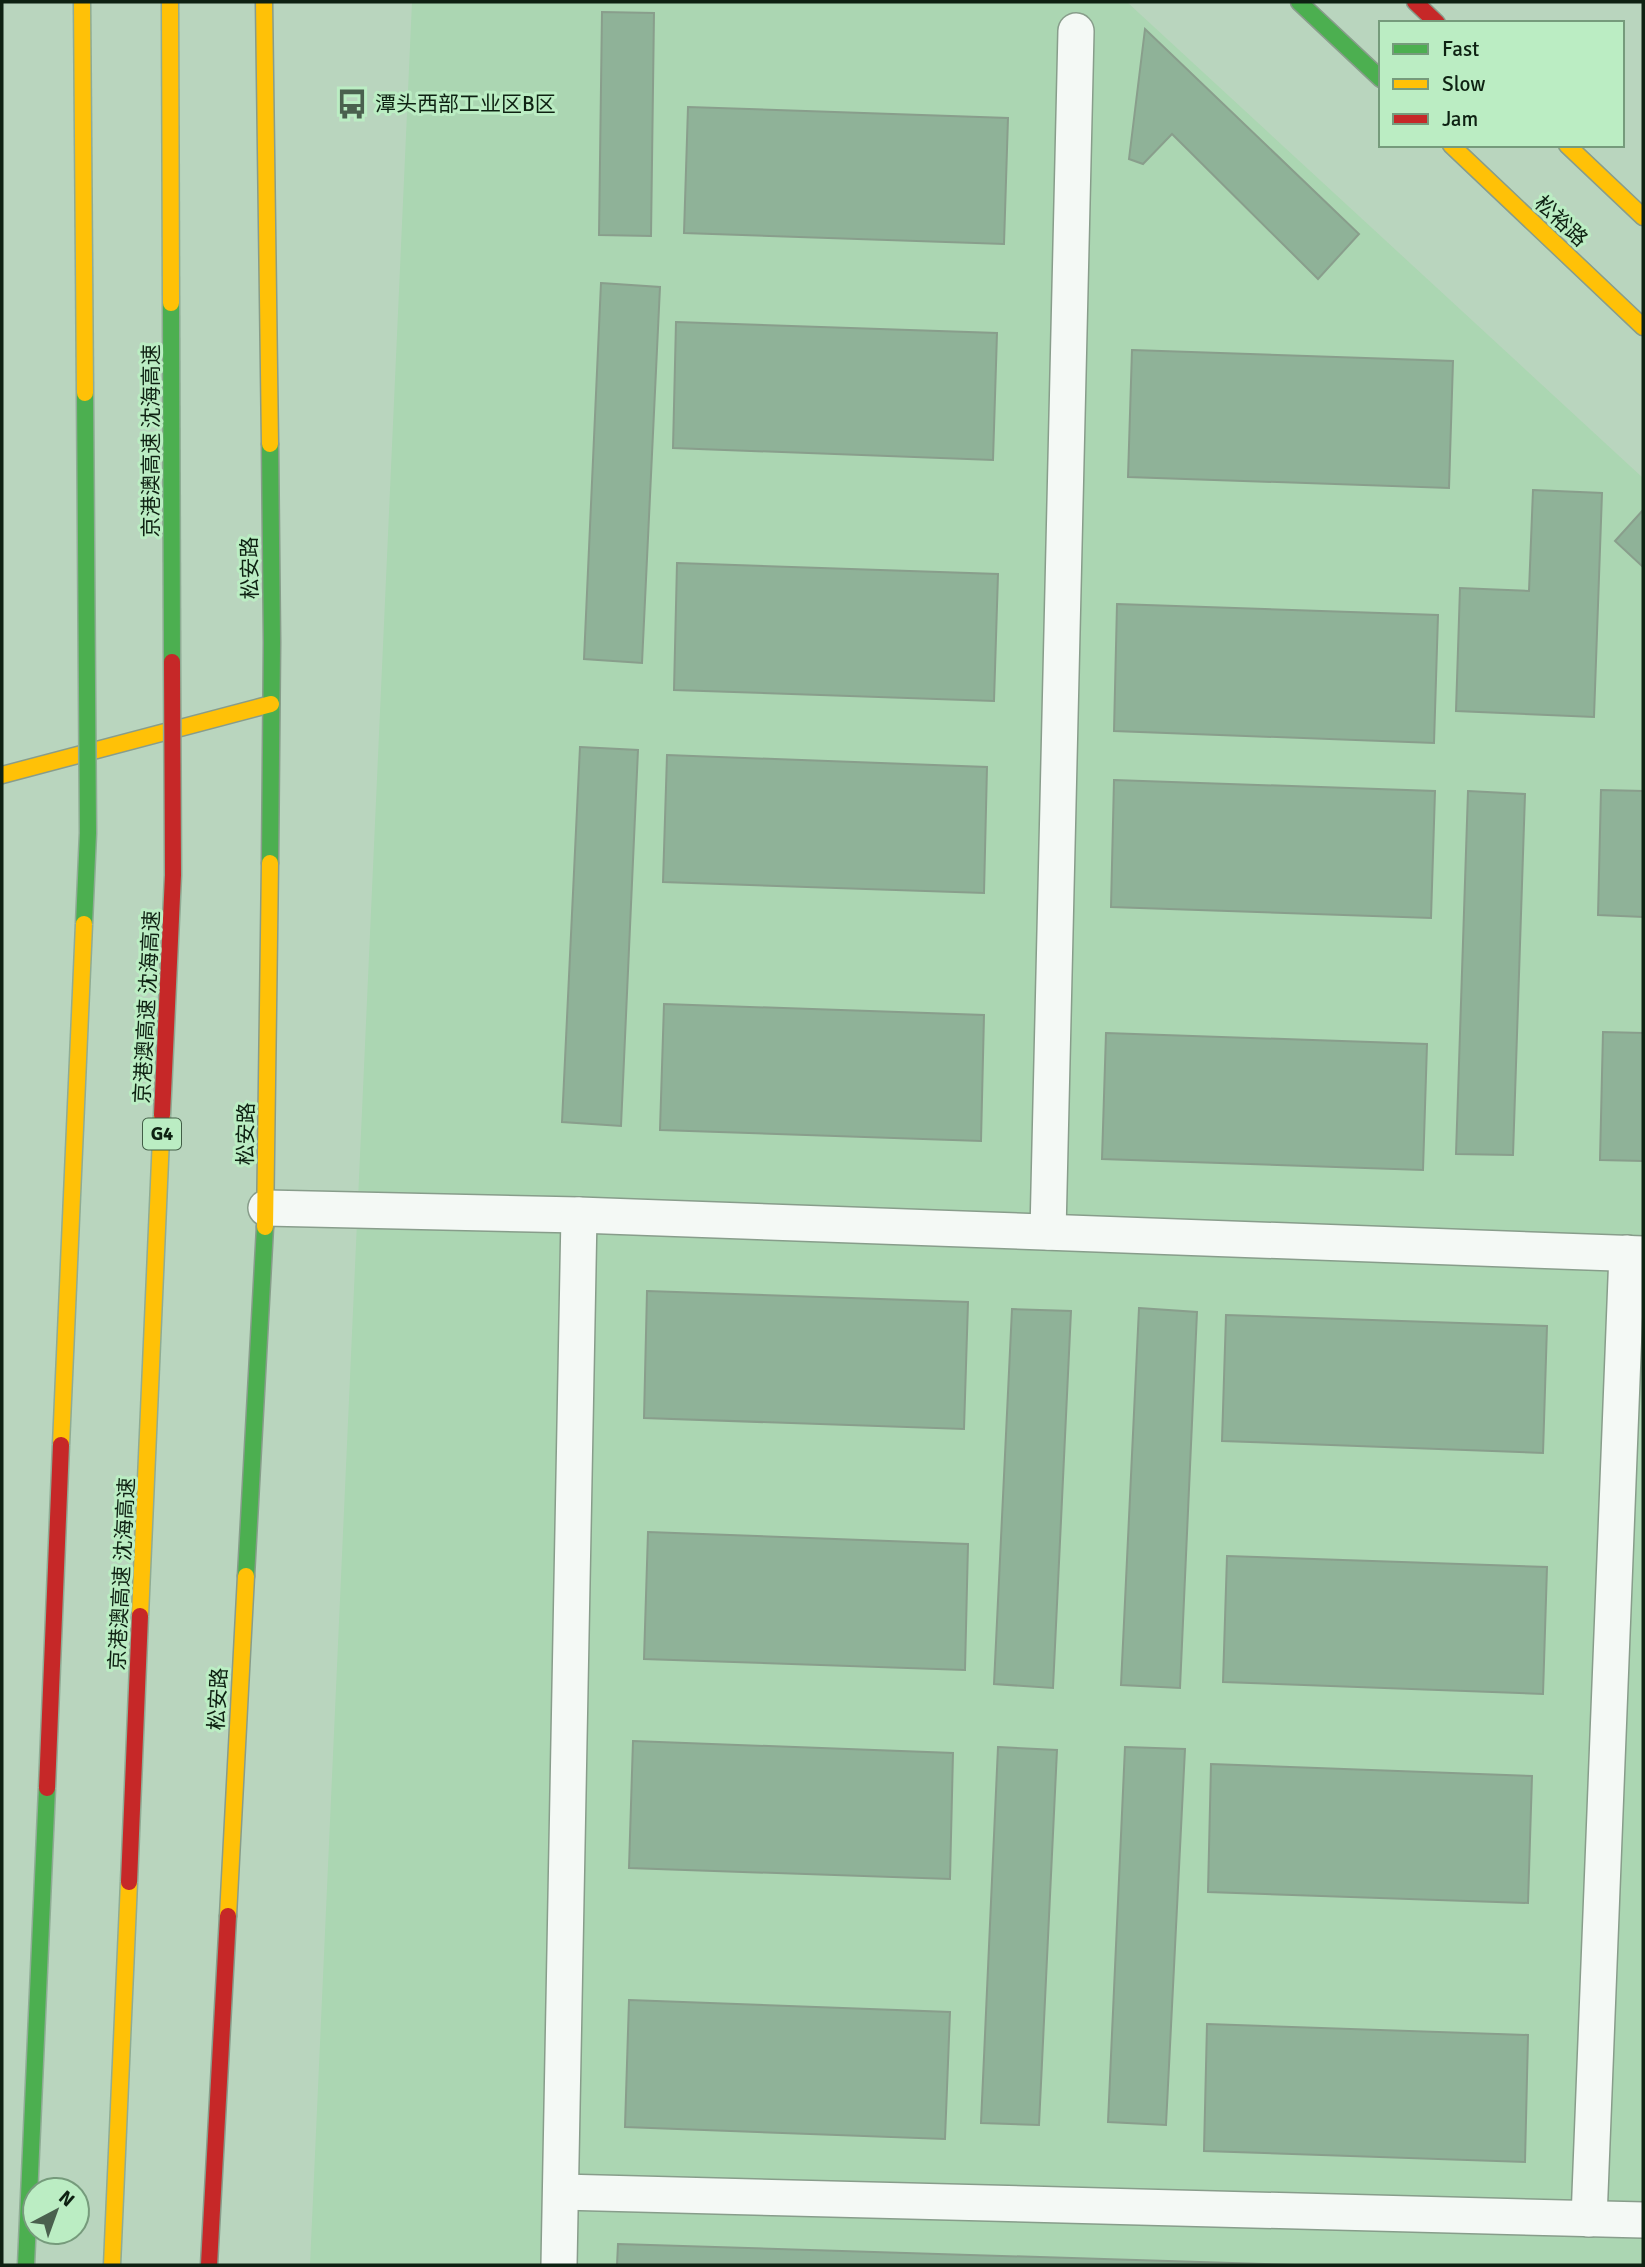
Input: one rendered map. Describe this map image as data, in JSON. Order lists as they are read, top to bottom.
{
  "streets": {
    "main road": [
      "松裕路",
      "京港澳高速 沈海高速",
      "松安路",
      "G4"
    ]
  },
  "places": {
    "bus stop": ["潭头西部工业区B区"]
  },
  "legend": ["Fast", "Slow", "Jam"],
  "north": "top right"
}
